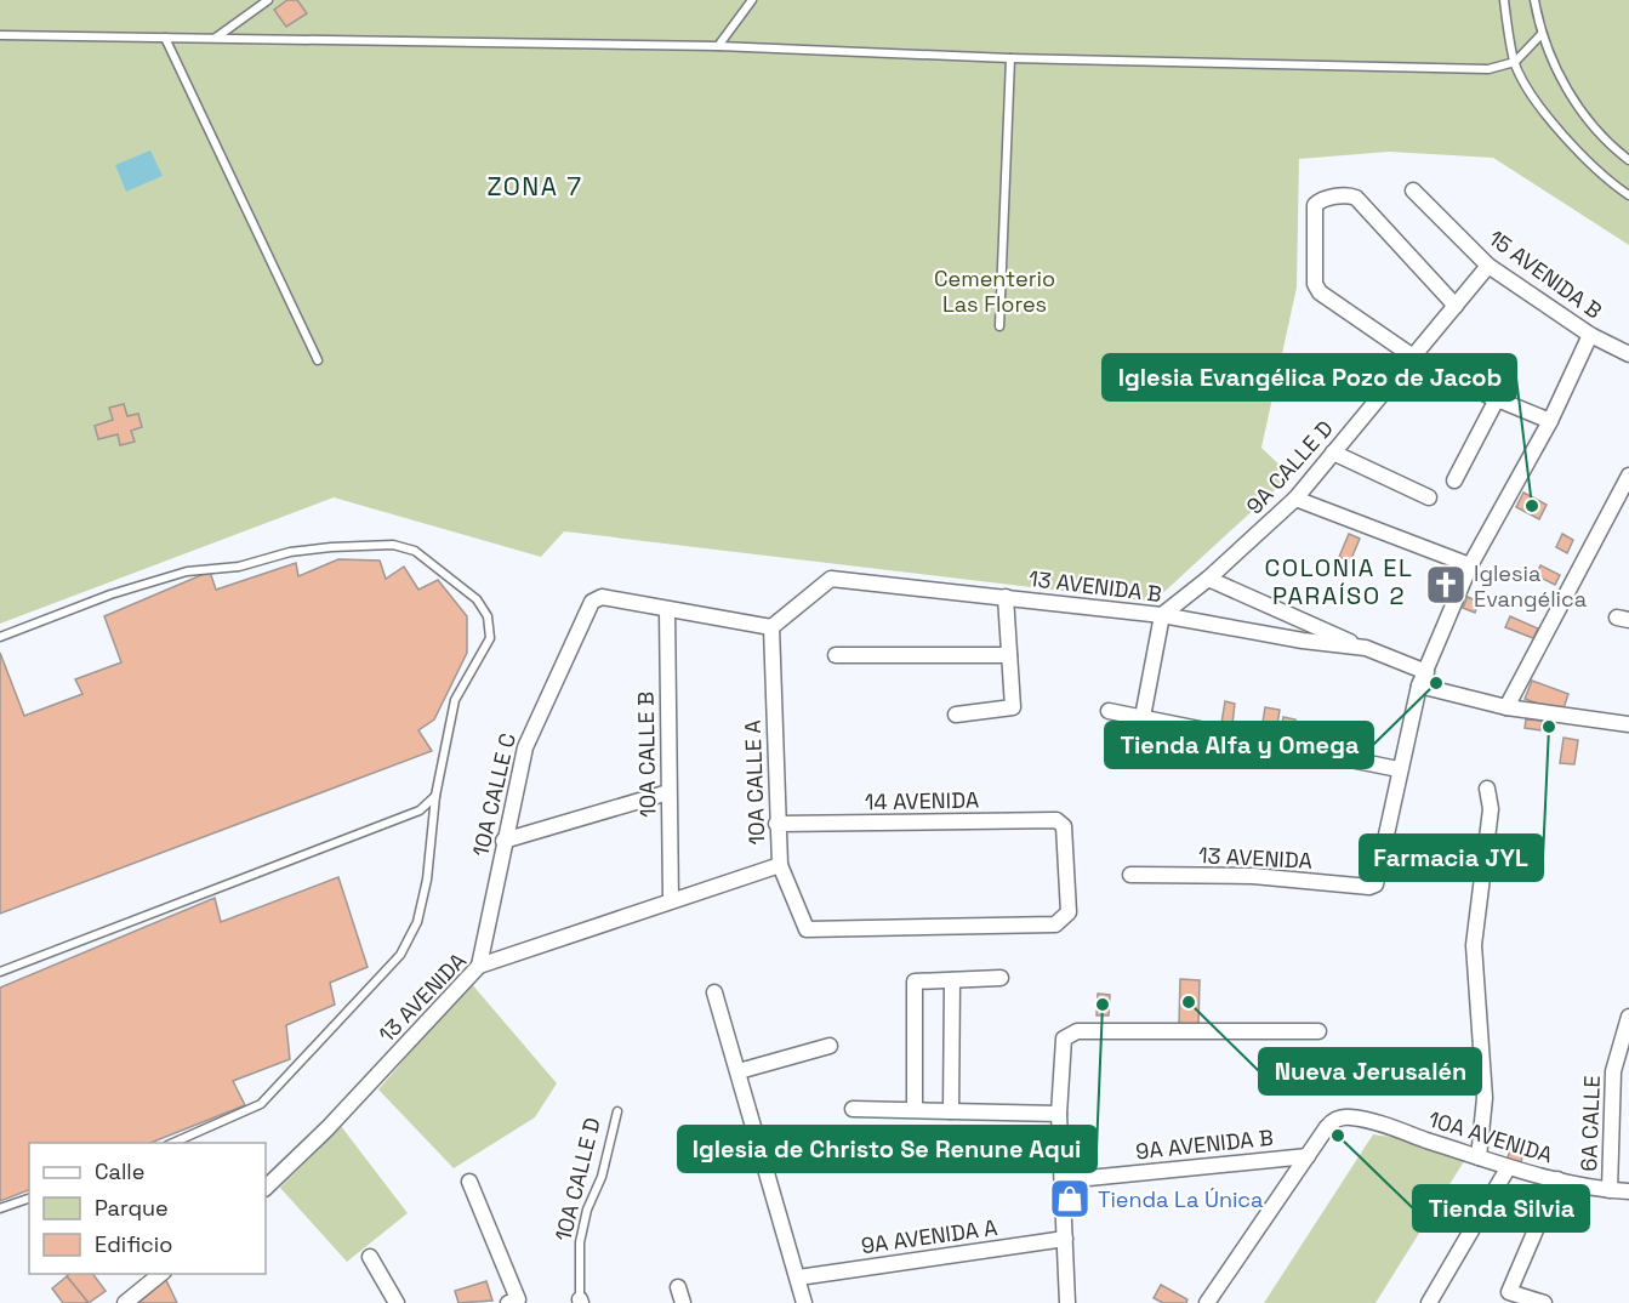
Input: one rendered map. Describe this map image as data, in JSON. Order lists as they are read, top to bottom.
{
  "streets": {
    "street": [
      "15 AVENIDA B",
      "9A CALLE D",
      "13 AVENIDA B",
      "10A CALLE B",
      "10A CALLE A",
      "10A CALLE C",
      "14 AVENIDA",
      "13 AVENIDA",
      "6A CALLE",
      "10A AVENIDA",
      "9A AVENIDA B",
      "9A AVENIDA A"
    ],
    "lane": ["10A CALLE D"]
  },
  "crossings": [
    ["15 AVENIDA B", "9A CALLE D"],
    ["9A CALLE D", "13 AVENIDA B"],
    ["13 AVENIDA B", "10A CALLE A"],
    ["10A CALLE B", "10A CALLE C"],
    ["10A CALLE B", "13 AVENIDA"],
    ["10A CALLE A", "14 AVENIDA"],
    ["10A CALLE A", "13 AVENIDA"],
    ["10A CALLE C", "13 AVENIDA"],
    ["6A CALLE", "10A AVENIDA"],
    ["10A AVENIDA", "9A AVENIDA B"]
  ],
  "districts": ["ZONA 7", "COLONIA EL PARAÍSO 2"],
  "parks": ["Cementerio Las Flores"],
  "places": {
    "other": [
      "Iglesia Evangélica Pozo de Jacob",
      "Tienda Alfa y Omega",
      "Farmacia JYL",
      "Nueva Jerusalén",
      "Iglesia de Christo Se Renune Aqui",
      "Tienda Silvia"
    ],
    "church": ["Iglesia Evangélica"],
    "shop": ["Tienda La Única"]
  },
  "legend": ["Calle", "Parque", "Edificio"]
}
